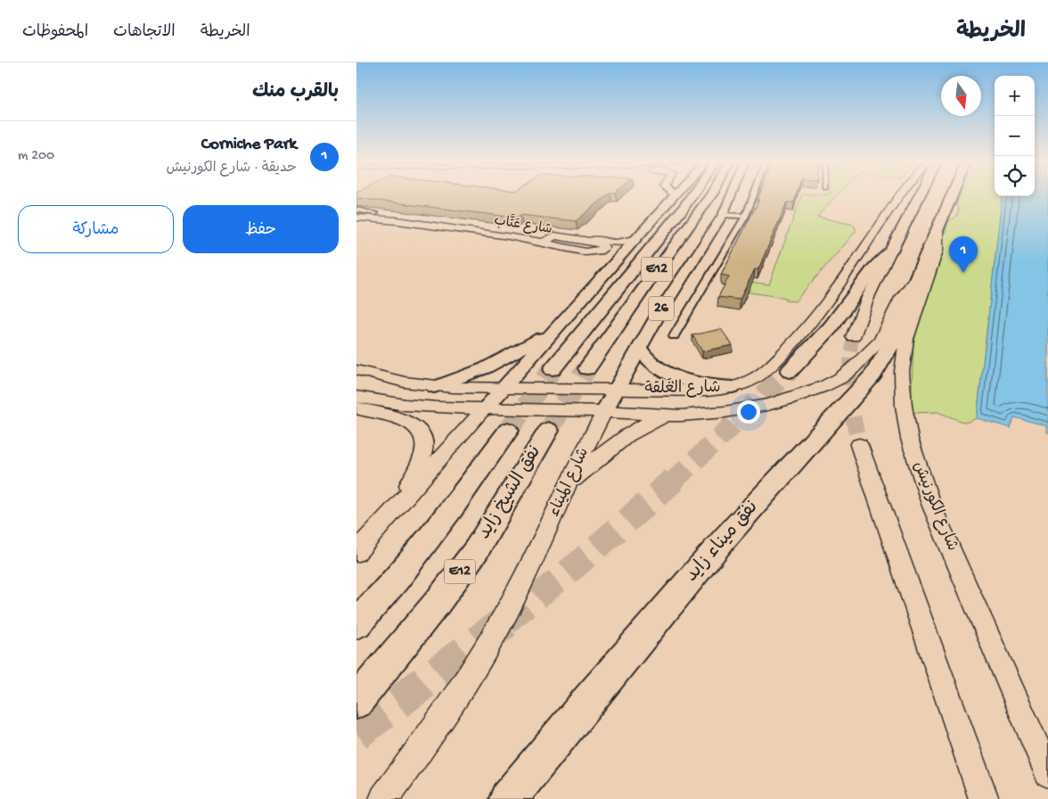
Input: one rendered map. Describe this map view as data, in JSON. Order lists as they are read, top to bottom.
{
  "streets": {
    "highway": [
      "E12",
      "نفق الشيخ زايد",
      "شارع الكورنيش",
      "نفق ميناء زايد"
    ],
    "main road": ["26", "شارع الغَلقة", "شارع الميناء"],
    "street": ["شارع عَتَّاب"]
  },
  "crossings": [
    ["شارع الغَلقة", "شارع الميناء"],
    ["شارع الغَلقة", "شارع الكورنيش"],
    ["شارع الغَلقة", "نفق ميناء زايد"],
    ["شارع الكورنيش", "نفق ميناء زايد"]
  ],
  "north": "bottom",
  "page": {
    "header": "الخريطة",
    "nav": ["الخريطة", "الاتجاهات", "المحفوظات"],
    "heading": "بالقرب منك",
    "map_buttons": ["+", "−"],
    "list": [
      {
        "mark": "1",
        "name": "Corniche Park",
        "note": "حديقة · شارع الكورنيش",
        "value": "200 m"
      }
    ],
    "buttons": ["حفظ", "مشاركة"],
    "pins": "1"
  }
}
